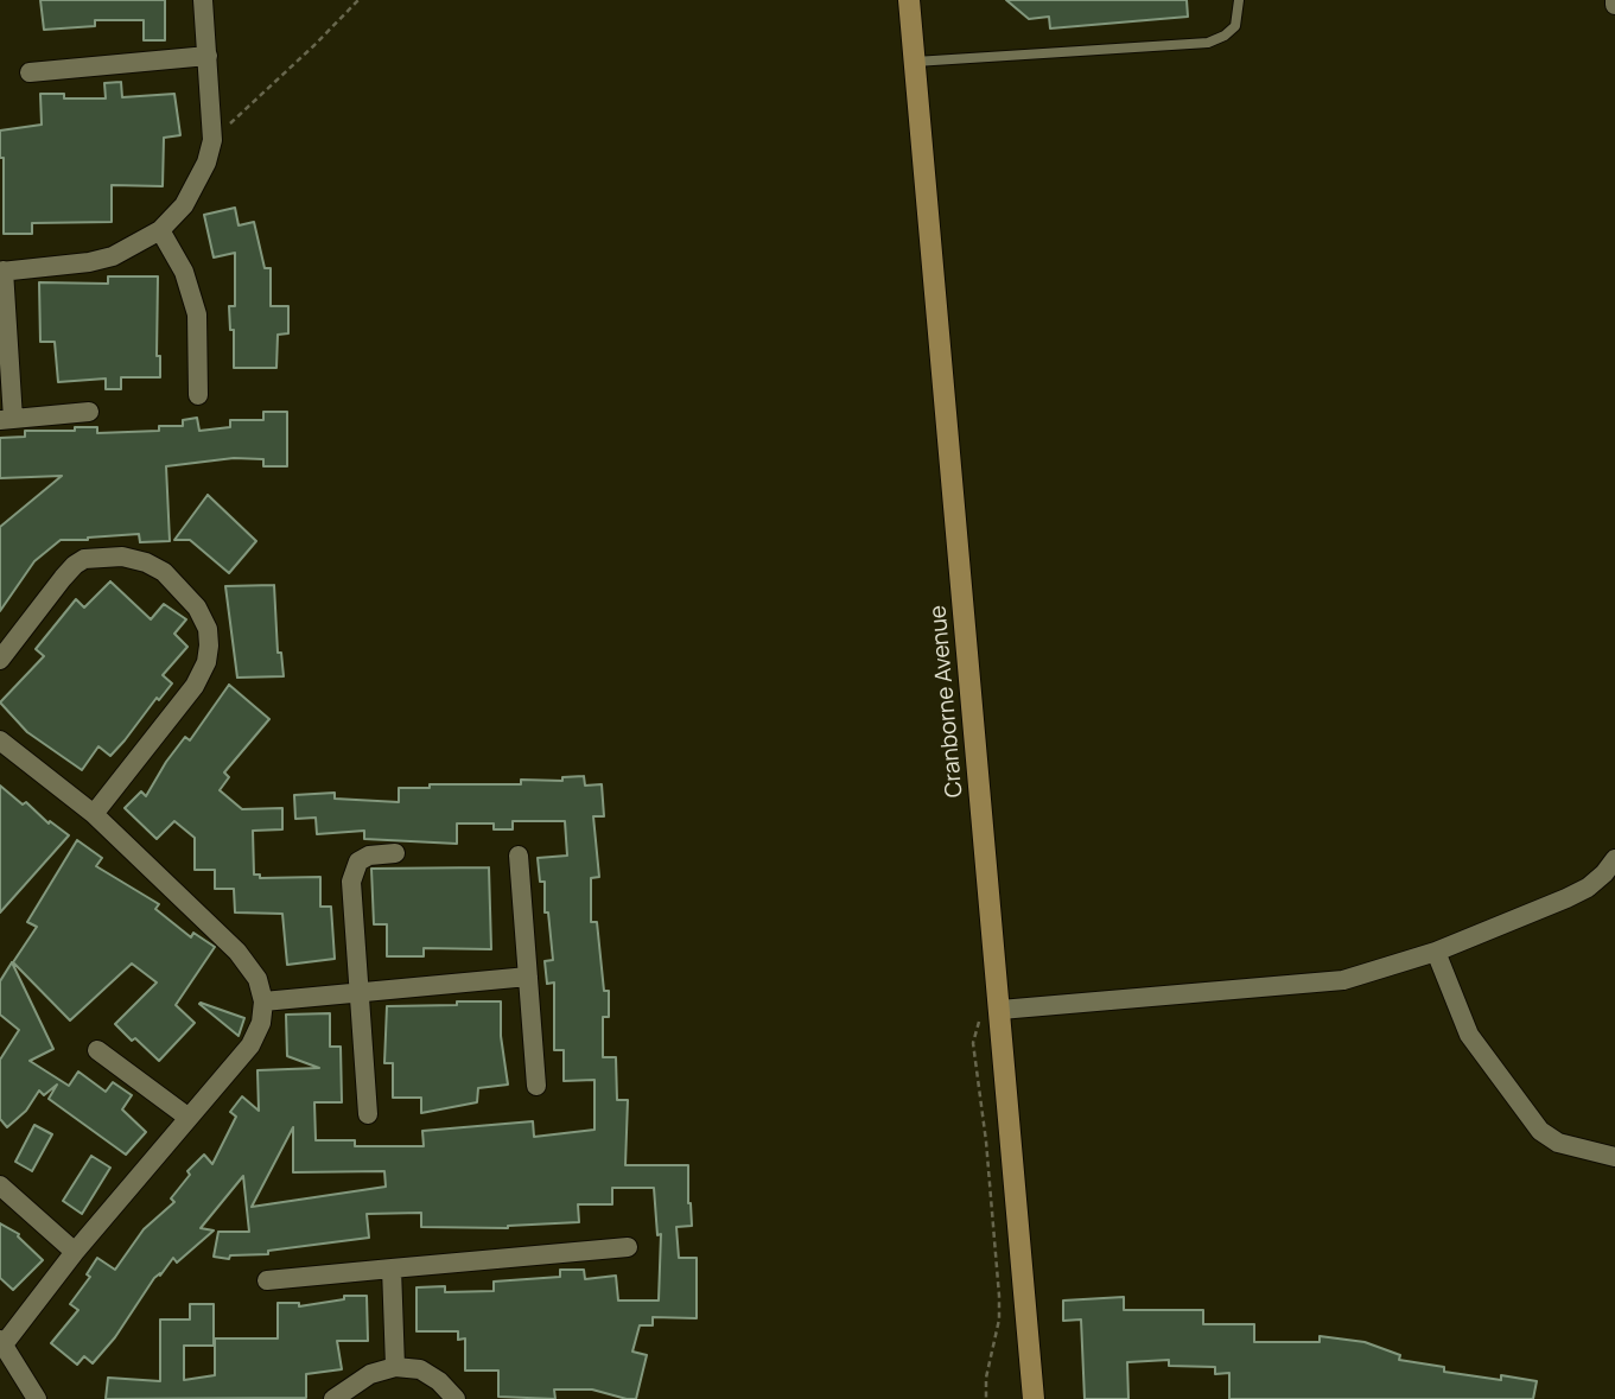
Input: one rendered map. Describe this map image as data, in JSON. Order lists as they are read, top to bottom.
{
  "streets": {
    "street": ["Cranborne Avenue"]
  }
}
